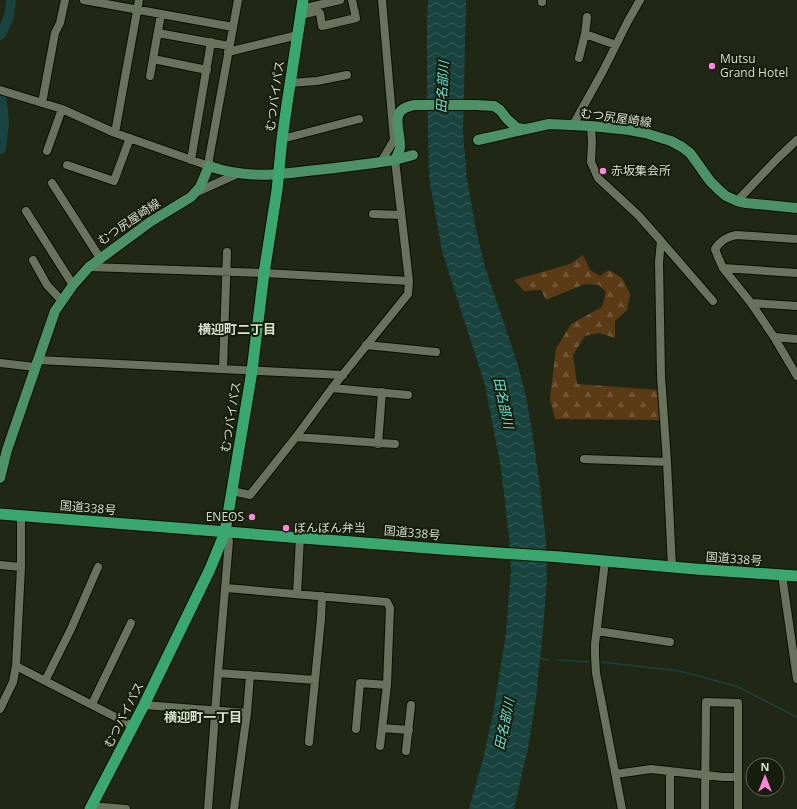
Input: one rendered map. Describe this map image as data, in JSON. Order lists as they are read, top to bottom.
{
  "streets": {
    "highway": ["むつバイパス", "国道338号"],
    "main road": ["むつ尻屋崎線"]
  },
  "crossings": [
    ["むつバイパス", "国道338号"]
  ],
  "districts": ["横迎町二丁目", "横迎町一丁目"],
  "water": ["田名部川"],
  "places": [
    "Mutsu Grand Hotel",
    "赤坂集会所",
    "ENEOS",
    "ぼんぼん弁当"
  ],
  "north": "top"
}
